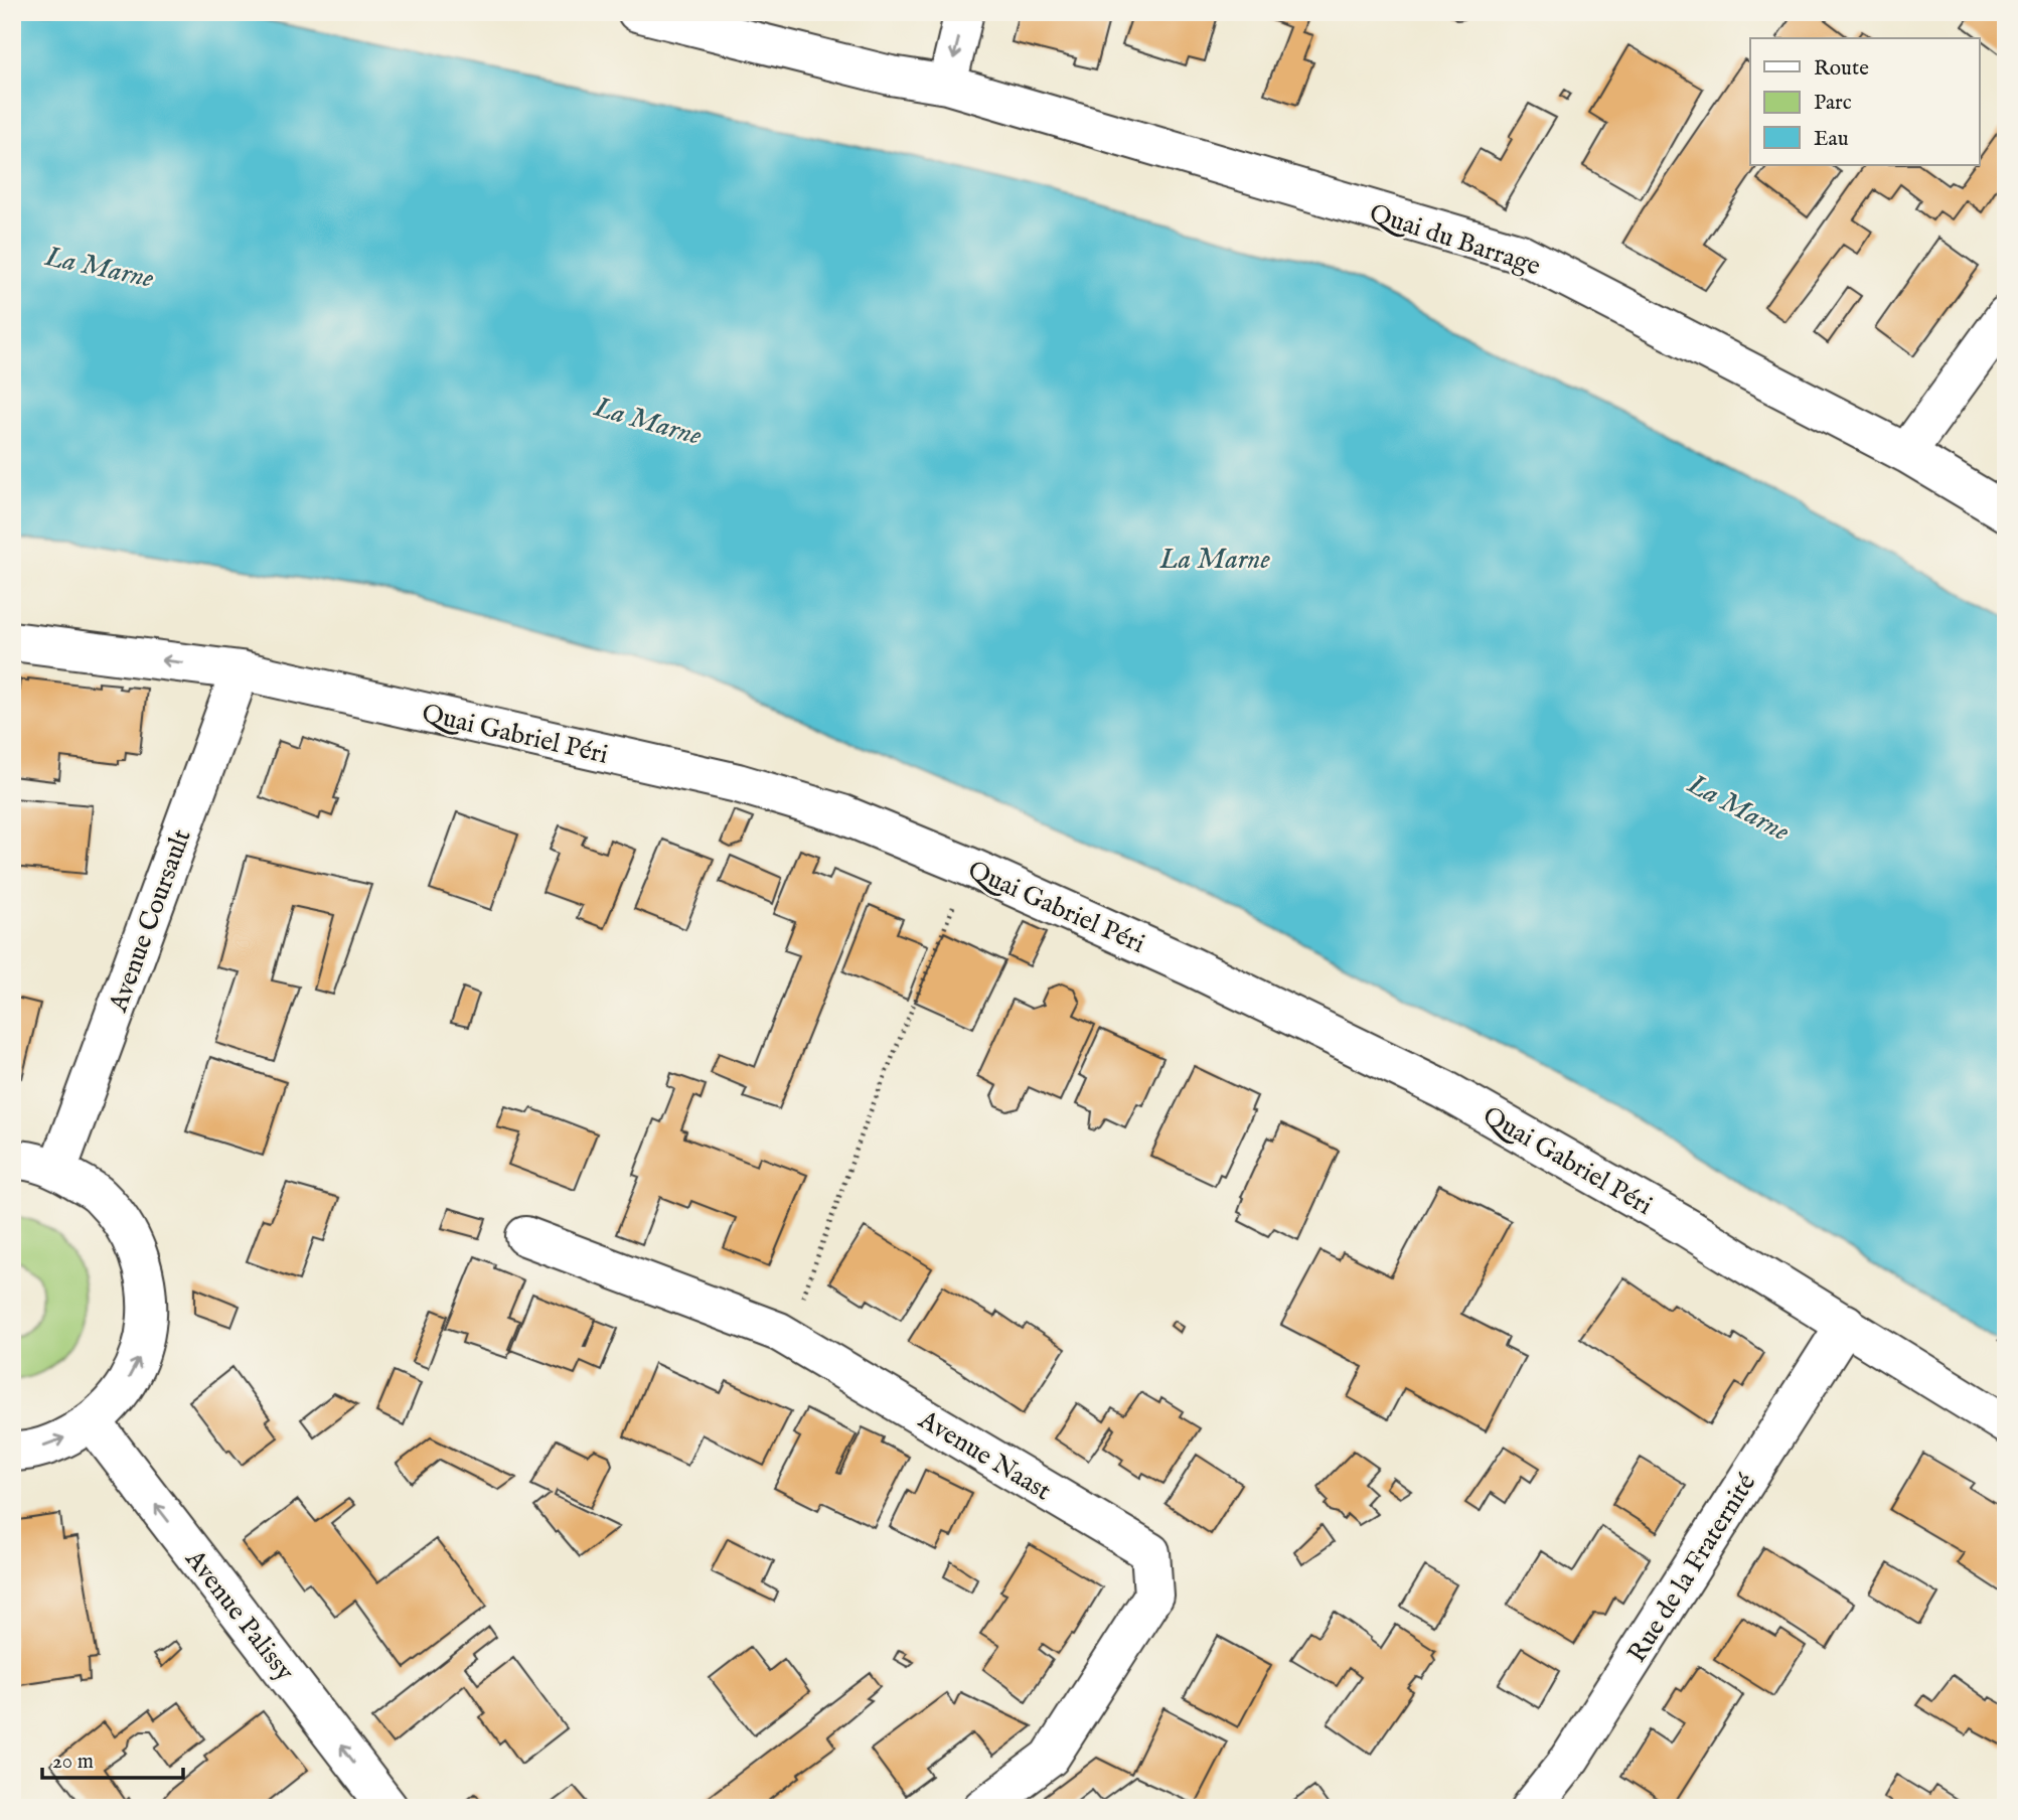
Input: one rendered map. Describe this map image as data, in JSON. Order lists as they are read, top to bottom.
{
  "streets": {
    "street": [
      "Quai du Barrage",
      "Quai Gabriel Péri",
      "Avenue Coursault",
      "Avenue Naast",
      "Rue de la Fraternité",
      "Avenue Palissy"
    ]
  },
  "crossings": [
    ["Quai Gabriel Péri", "Avenue Coursault"],
    ["Quai Gabriel Péri", "Rue de la Fraternité"]
  ],
  "one_way": ["Avenue Palissy"],
  "water": ["La Marne"],
  "legend": ["Route", "Parc", "Eau"],
  "scale_bar": "20 m"
}
